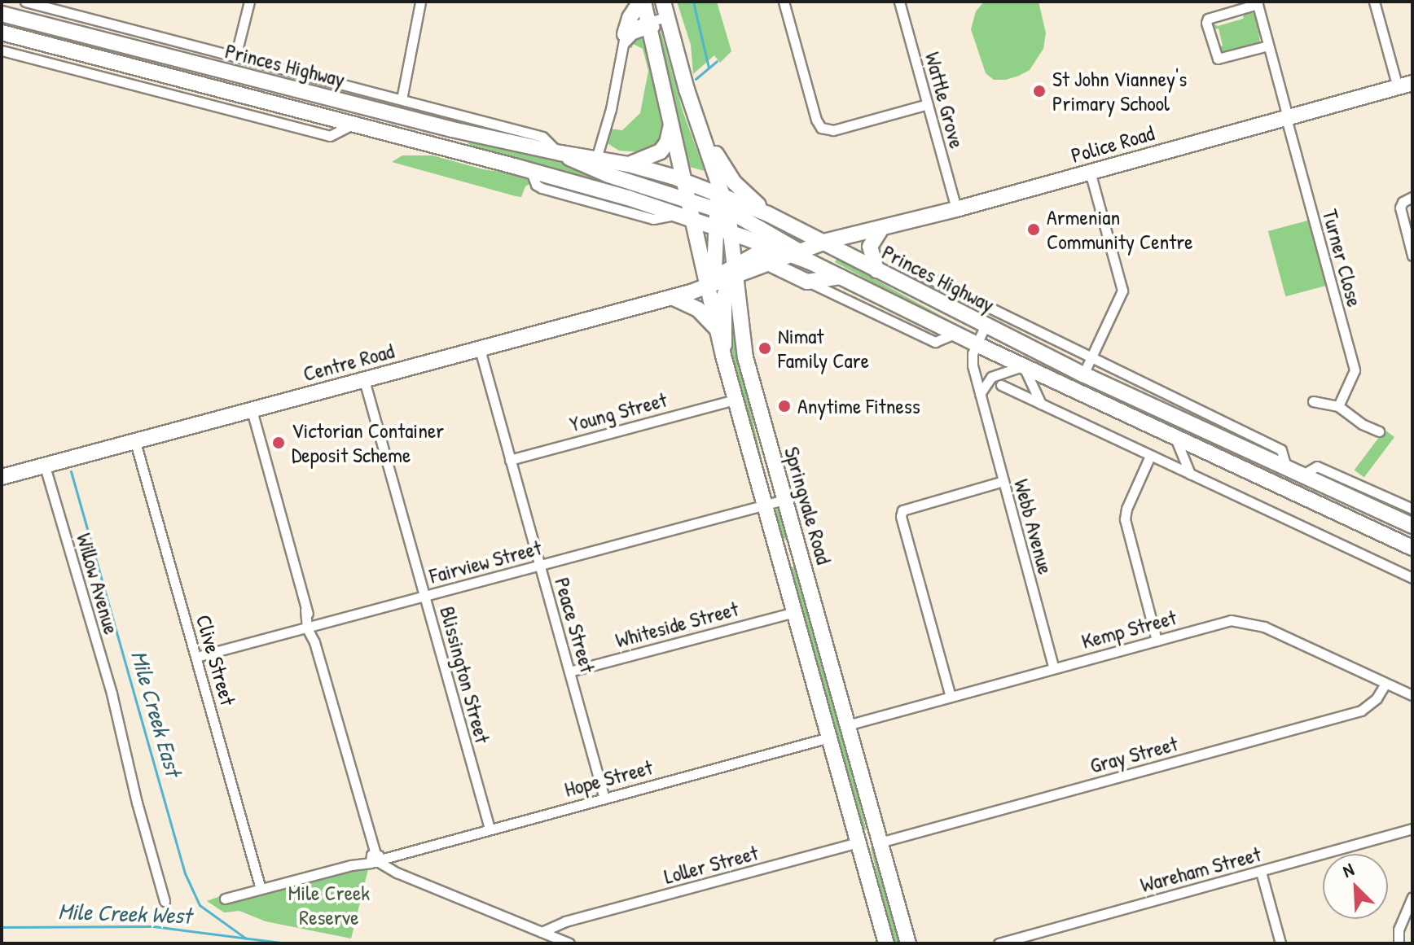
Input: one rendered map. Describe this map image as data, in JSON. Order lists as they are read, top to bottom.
{
  "streets": {
    "main road": [
      "Princes Highway",
      "Police Road",
      "Centre Road",
      "Springvale Road"
    ],
    "street": [
      "Wattle Grove",
      "Turner Close",
      "Young Street",
      "Webb Avenue",
      "Fairview Street",
      "Willow Avenue",
      "Whiteside Street",
      "Peace Street",
      "Kemp Street",
      "Clive Street",
      "Blissington Street",
      "Gray Street",
      "Hope Street",
      "Loller Street",
      "Wareham Street"
    ]
  },
  "crossings": [
    ["Princes Highway", "Police Road"],
    ["Princes Highway", "Centre Road"],
    ["Princes Highway", "Springvale Road"],
    ["Princes Highway", "Webb Avenue"],
    ["Wattle Grove", "Police Road"],
    ["Police Road", "Turner Close"],
    ["Police Road", "Centre Road"],
    ["Centre Road", "Springvale Road"],
    ["Centre Road", "Willow Avenue"],
    ["Centre Road", "Peace Street"],
    ["Centre Road", "Clive Street"],
    ["Centre Road", "Blissington Street"],
    ["Young Street", "Springvale Road"],
    ["Young Street", "Peace Street"],
    ["Springvale Road", "Fairview Street"],
    ["Springvale Road", "Whiteside Street"],
    ["Springvale Road", "Kemp Street"],
    ["Springvale Road", "Gray Street"],
    ["Springvale Road", "Hope Street"],
    ["Springvale Road", "Loller Street"],
    ["Webb Avenue", "Kemp Street"],
    ["Fairview Street", "Peace Street"],
    ["Fairview Street", "Clive Street"],
    ["Fairview Street", "Blissington Street"],
    ["Whiteside Street", "Peace Street"],
    ["Peace Street", "Hope Street"],
    ["Kemp Street", "Gray Street"],
    ["Clive Street", "Hope Street"],
    ["Blissington Street", "Hope Street"]
  ],
  "water": ["Mile Creek East", "Mile Creek West"],
  "parks": ["Mile Creek Reserve"],
  "places": [
    "St John Vianney's Primary School",
    "Armenian Community Centre",
    "Nimat Family Care",
    "Anytime Fitness",
    "Victorian Container Deposit Scheme"
  ],
  "north": "top left"
}
